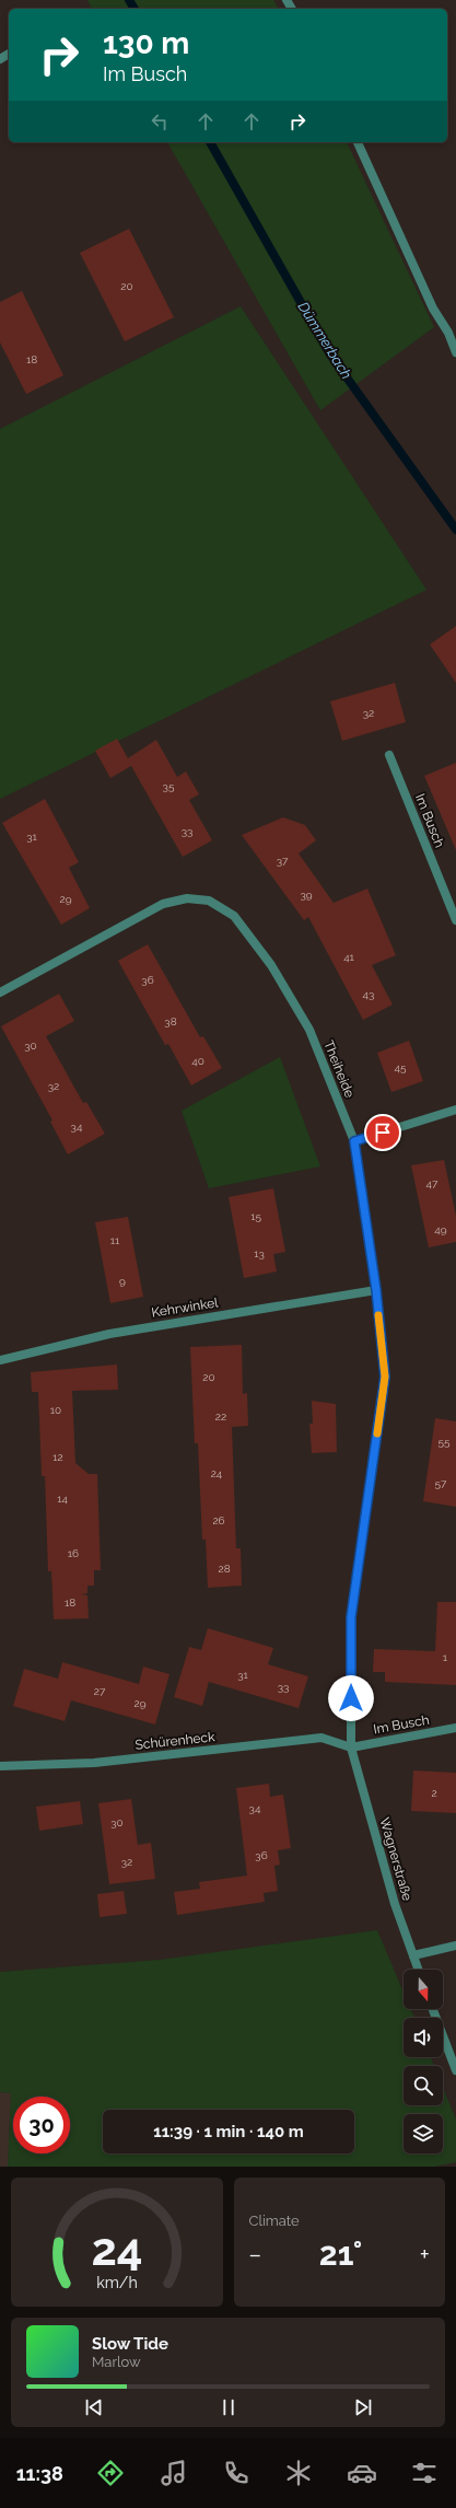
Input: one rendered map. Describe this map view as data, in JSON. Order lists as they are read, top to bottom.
{
  "streets": {
    "street": [
      "Im Busch",
      "Theiheide",
      "Kehrwinkel",
      "Schürenheck",
      "Wagnerstraße"
    ]
  },
  "crossings": [
    ["Im Busch", "Theiheide"],
    ["Im Busch", "Schürenheck"],
    ["Im Busch", "Wagnerstraße"],
    ["Theiheide", "Kehrwinkel"],
    ["Theiheide", "Schürenheck"],
    ["Theiheide", "Wagnerstraße"],
    ["Schürenheck", "Wagnerstraße"]
  ],
  "water": ["Dümmerbach"],
  "house_numbers": [
    "20",
    "18",
    "32",
    "35",
    "33",
    "31",
    "37",
    "39",
    "29",
    "41",
    "36",
    "43",
    "38",
    "30",
    "40",
    "45",
    "32",
    "34",
    "47",
    "15",
    "49",
    "11",
    "13",
    "9",
    "20",
    "10",
    "22",
    "55",
    "12",
    "24",
    "57",
    "14",
    "26",
    "16",
    "28",
    "18",
    "1",
    "31",
    "33",
    "27",
    "29",
    "2",
    "34",
    "30",
    "36",
    "32"
  ],
  "north": "bottom",
  "page": {
    "turn": ["130 m", "Im Busch"],
    "limit": "30",
    "trip": "11:39 · 1 min · 140 m",
    "tile": "Climate",
    "heat": ["−", "21°", "+"],
    "song": ["Slow Tide", "Marlow"],
    "tabs": "11:38",
    "gauge": ["24", "km/h"]
  }
}
